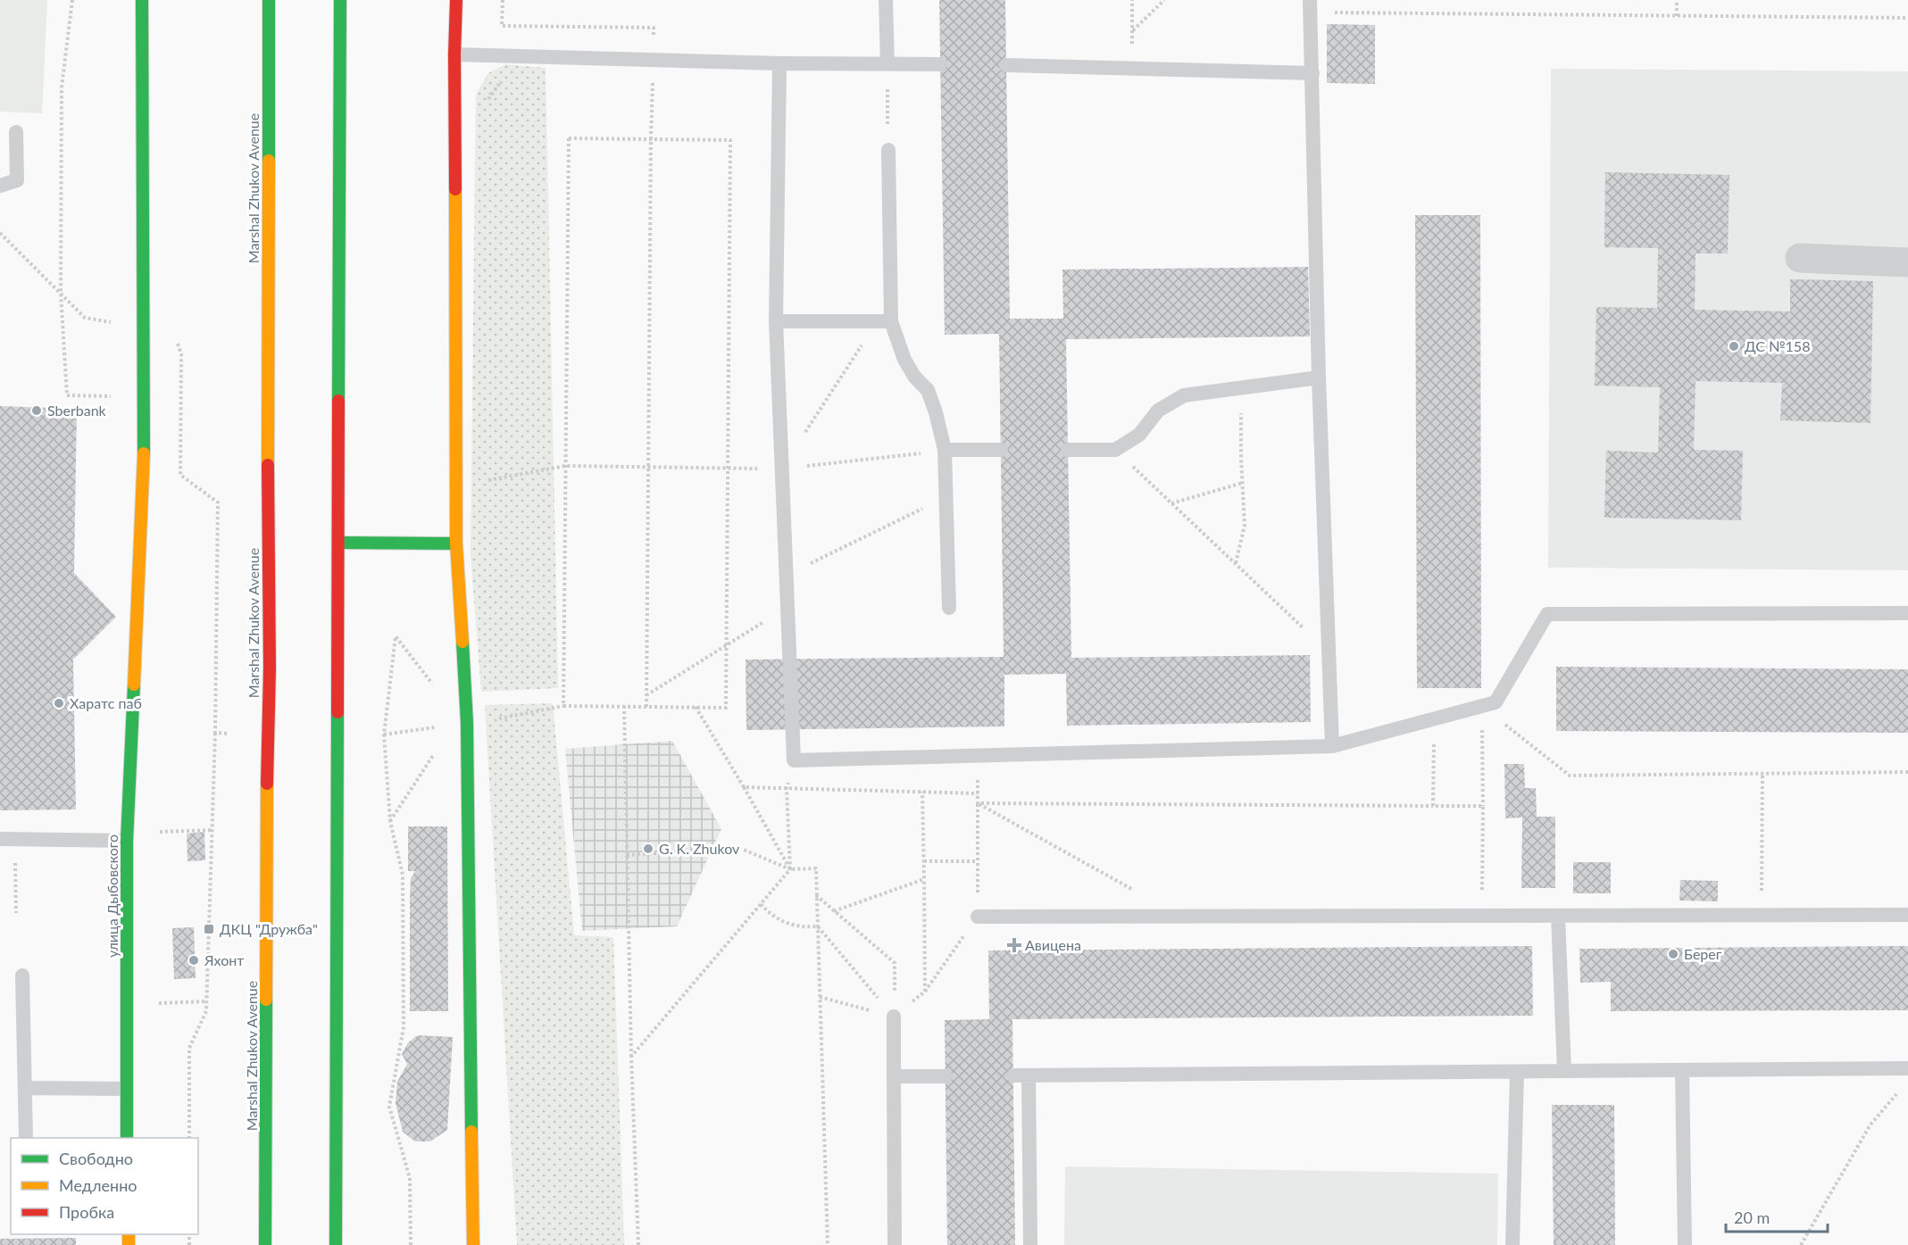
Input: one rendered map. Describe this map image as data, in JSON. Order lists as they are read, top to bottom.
{
  "streets": {
    "street": ["Marshal Zhukov Avenue", "улица Дыбовского"]
  },
  "places": {
    "other": [
      "ДС №158",
      "Sberbank",
      "Харатс паб",
      "G. K. Zhukov",
      "Берег",
      "Яхонт"
    ],
    "transit": ["ДКЦ \"Дружба\""],
    "health": ["Авицена"]
  },
  "legend": ["Свободно", "Медленно", "Пробка"],
  "scale_bar": "20 m"
}
